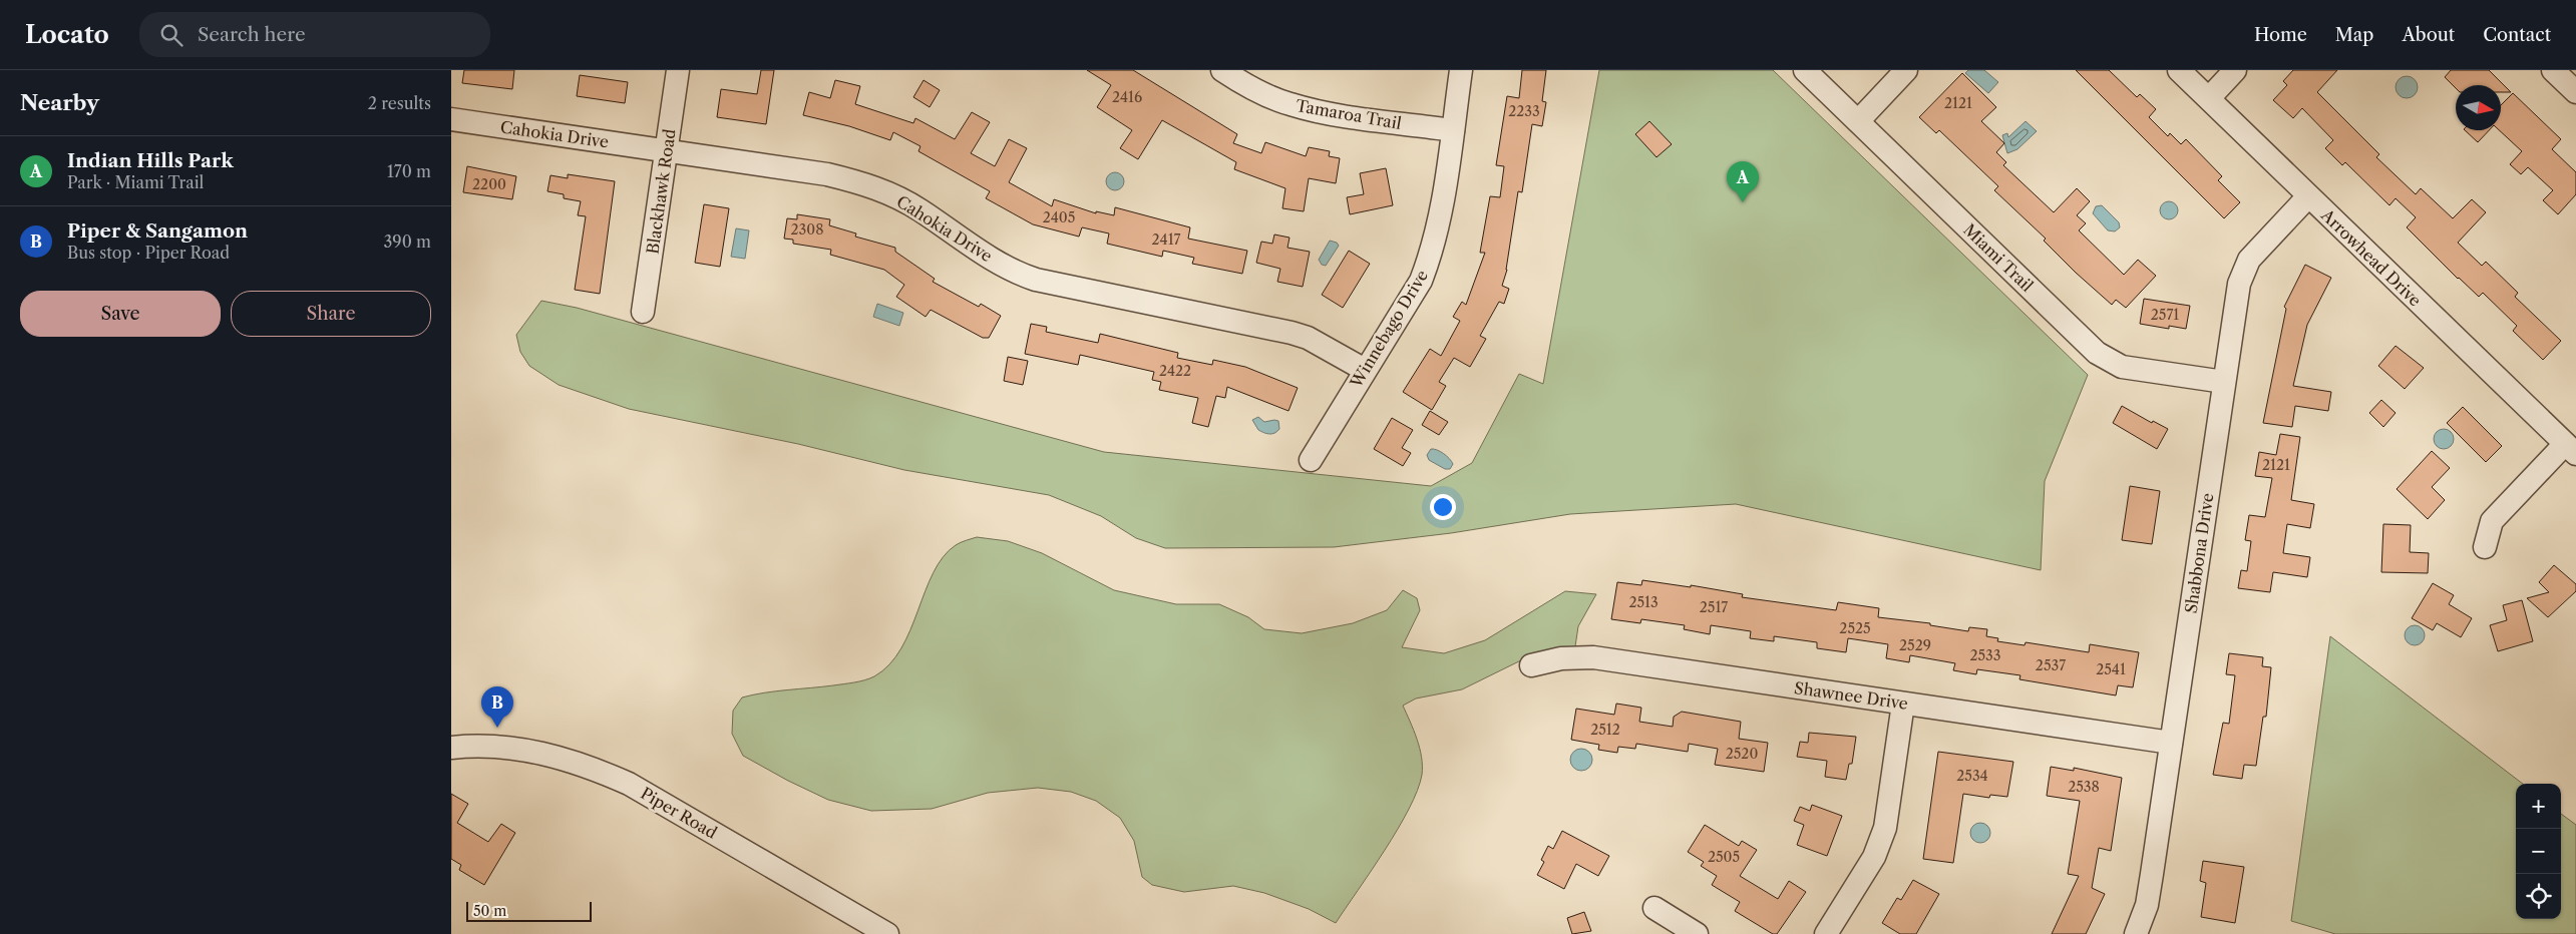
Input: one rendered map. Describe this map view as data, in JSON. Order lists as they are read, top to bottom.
{
  "streets": {
    "street": [
      "Tamaroa Trail",
      "Cahokia Drive",
      "Blackhawk Road",
      "Miami Trail",
      "Arrowhead Drive",
      "Winnebago Drive",
      "Shabbona Drive",
      "Shawnee Drive",
      "Piper Road"
    ]
  },
  "crossings": [
    ["Tamaroa Trail", "Winnebago Drive"],
    ["Cahokia Drive", "Blackhawk Road"],
    ["Cahokia Drive", "Winnebago Drive"],
    ["Miami Trail", "Shabbona Drive"],
    ["Arrowhead Drive", "Shabbona Drive"],
    ["Shabbona Drive", "Shawnee Drive"]
  ],
  "house_numbers": [
    "2416",
    "2121",
    "2233",
    "2200",
    "2405",
    "2308",
    "2417",
    "2571",
    "2422",
    "2121",
    "2513",
    "2517",
    "2525",
    "2529",
    "2533",
    "2537",
    "2541",
    "2512",
    "2520",
    "2534",
    "2538",
    "2505"
  ],
  "scale_bar": "50 m",
  "north": "right",
  "page": {
    "header": "Locato",
    "search": "Search here",
    "nav": [
      "Home",
      "Map",
      "About",
      "Contact"
    ],
    "heading": ["Nearby", "2 results"],
    "list": [
      {
        "mark": "A",
        "name": "Indian Hills Park",
        "note": "Park · Miami Trail",
        "value": "170 m"
      },
      {
        "mark": "B",
        "name": "Piper & Sangamon",
        "note": "Bus stop · Piper Road",
        "value": "390 m"
      }
    ],
    "pins": ["A", "B"],
    "buttons": ["Save", "Share"],
    "map_buttons": ["+", "−"],
    "scale": "50 m"
  }
}
